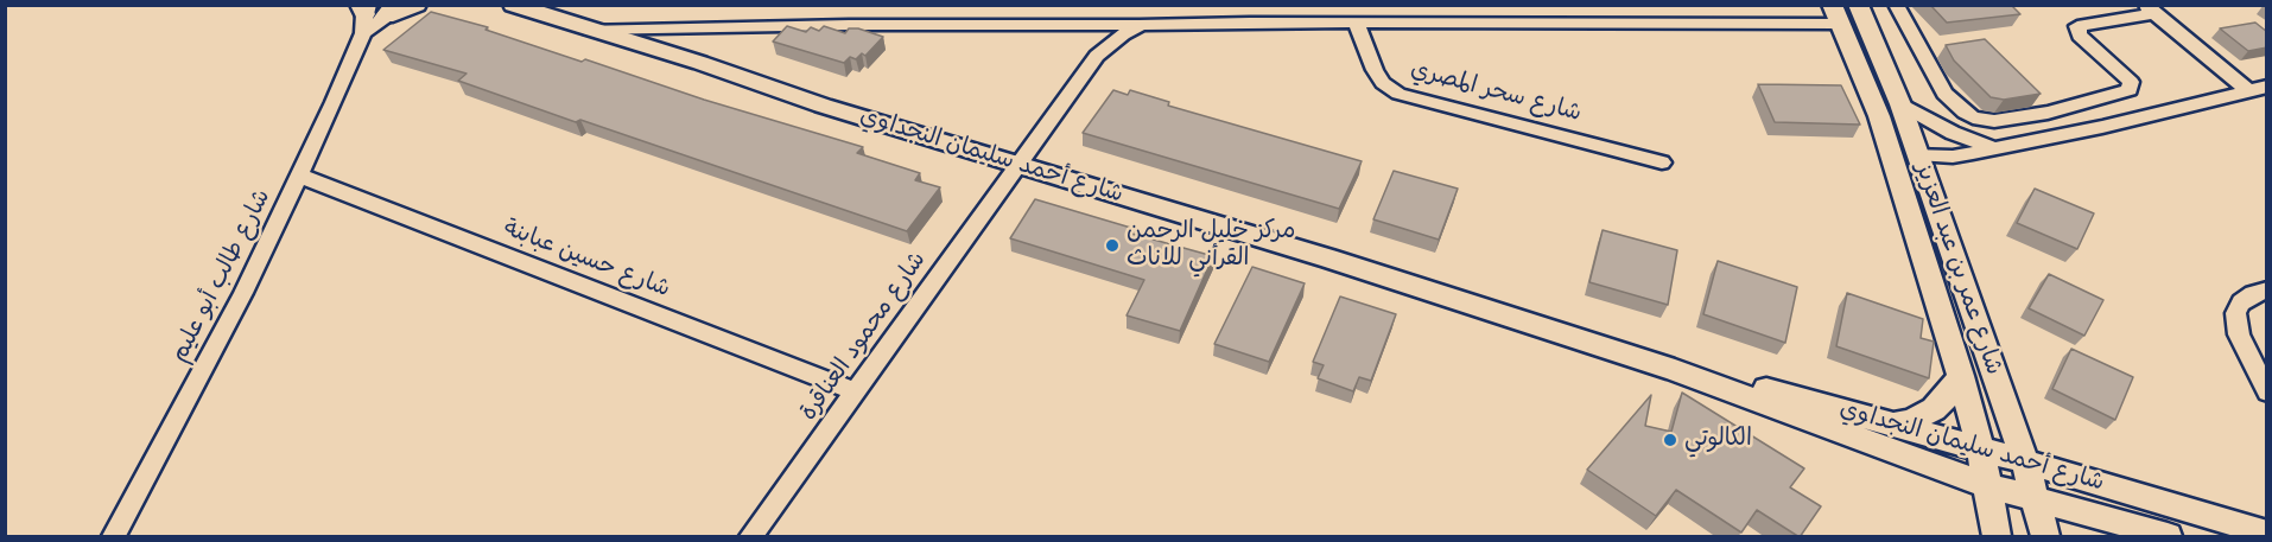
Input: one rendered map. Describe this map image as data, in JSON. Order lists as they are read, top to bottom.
{
  "streets": {
    "street": [
      "شارع سحر المصري",
      "شارع أحمد سليمان النجداوي",
      "شارع حسين عبابنة",
      "شارع عمر بن عبد العزيز",
      "شارع طالب أبو عليم",
      "شارع محمود العناقرة"
    ]
  },
  "crossings": [
    ["شارع أحمد سليمان النجداوي", "شارع عمر بن عبد العزيز"],
    ["شارع أحمد سليمان النجداوي", "شارع محمود العناقرة"],
    ["شارع حسين عبابنة", "شارع طالب أبو عليم"],
    ["شارع حسين عبابنة", "شارع محمود العناقرة"]
  ],
  "places": ["مركز خليل الرحمن القرأني للاناث", "الكالوتي"]
}
